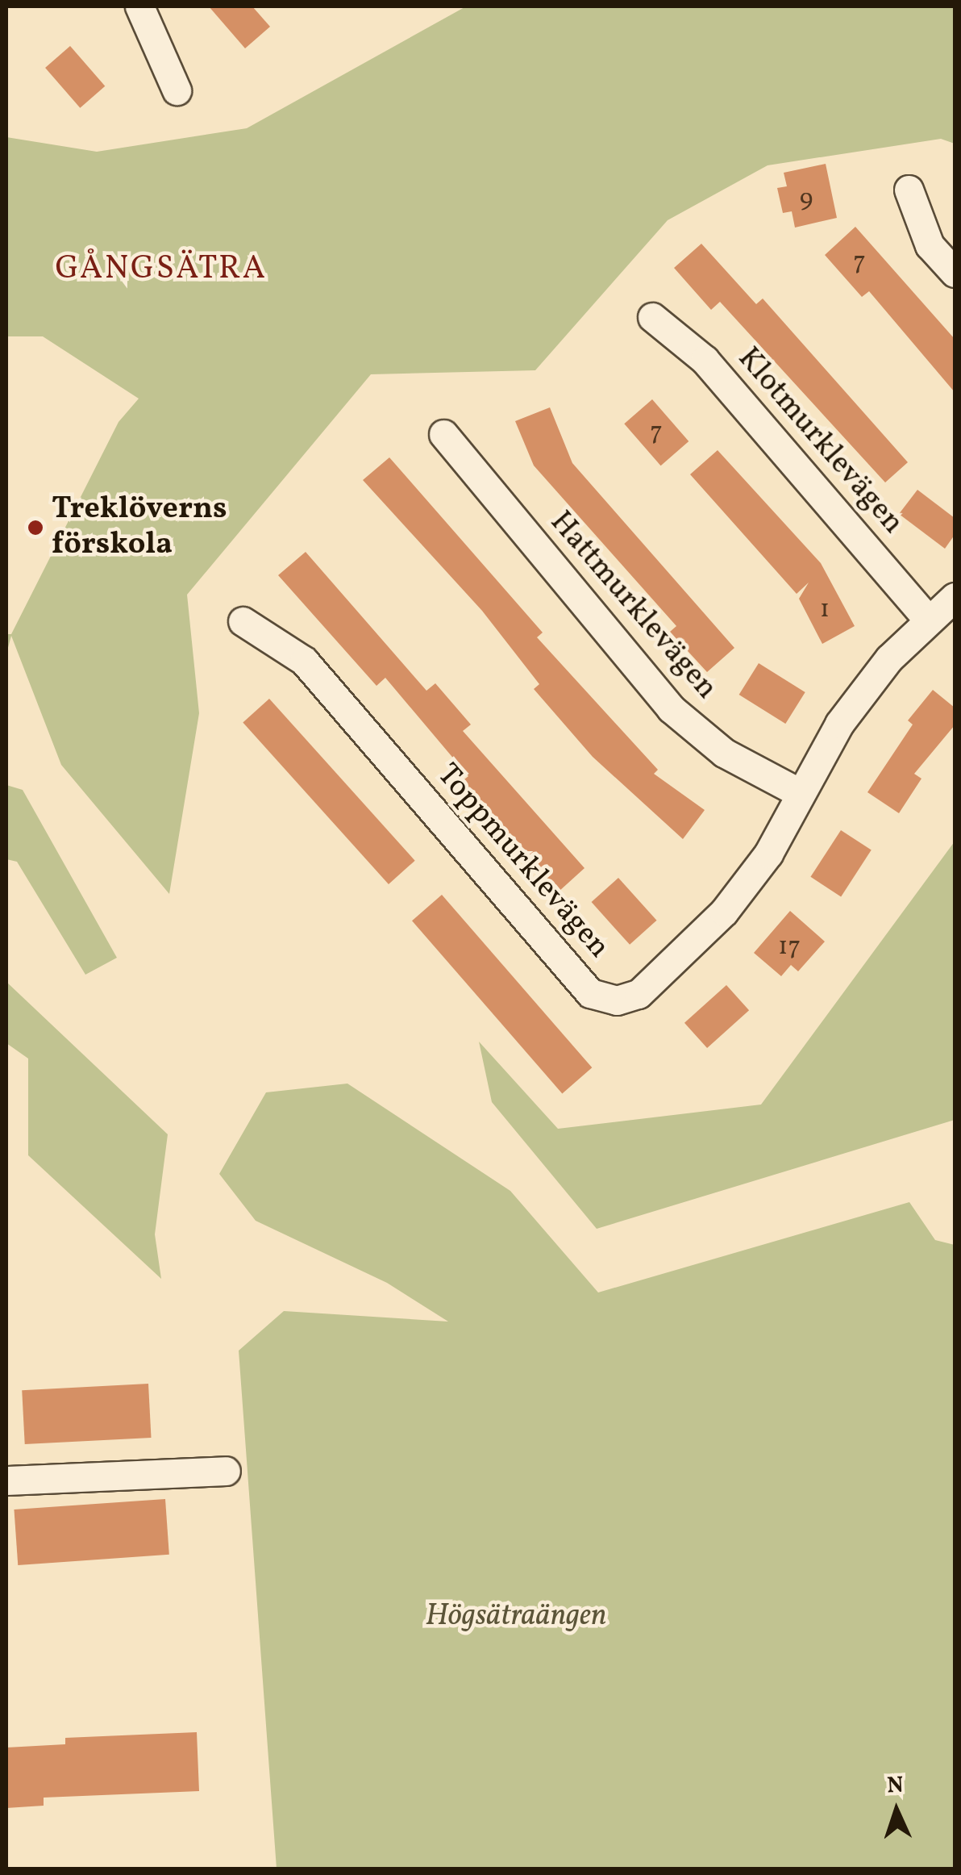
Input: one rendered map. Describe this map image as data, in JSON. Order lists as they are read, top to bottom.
{
  "streets": {
    "street": ["Klotmurklevägen", "Hattmurklevägen", "Toppmurklevägen"]
  },
  "crossings": [
    ["Klotmurklevägen", "Toppmurklevägen"],
    ["Hattmurklevägen", "Toppmurklevägen"]
  ],
  "districts": ["GÅNGSÄTRA"],
  "parks": ["Högsätraängen"],
  "places": ["Treklöverns förskola"],
  "house_numbers": [
    "9",
    "7",
    "7",
    "1",
    "17"
  ],
  "north": "top"
}
